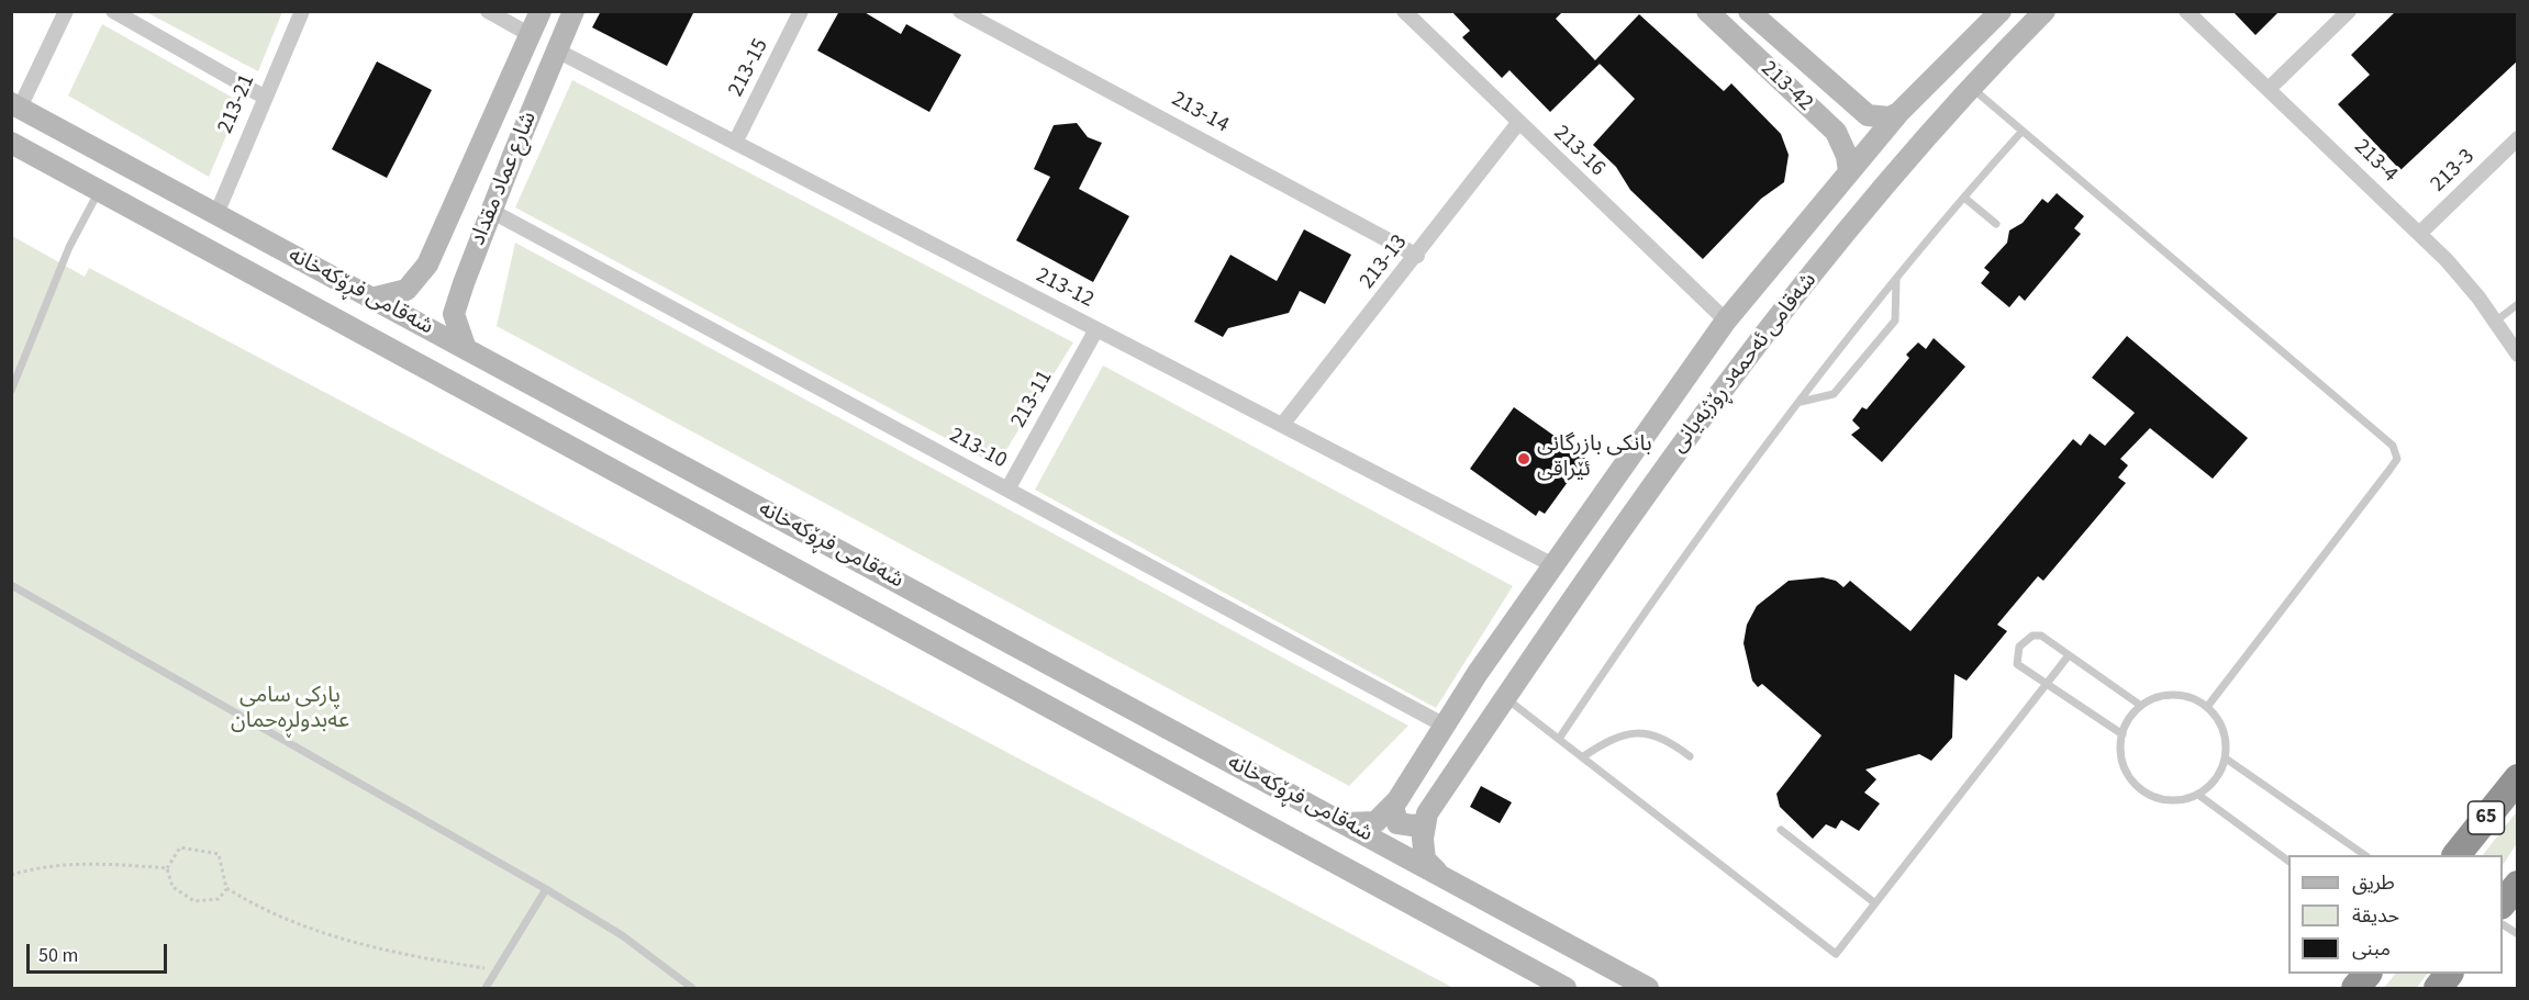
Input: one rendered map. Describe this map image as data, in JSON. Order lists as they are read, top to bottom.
{
  "streets": {
    "highway": ["65"],
    "main road": [
      "213-42",
      "شارع عماد مقداد",
      "شەقامی فڕۆکەخانە",
      "شەقامی ئەحمەد ڕۆژبەیانی"
    ],
    "street": [
      "213-15",
      "213-21",
      "213-14",
      "213-16",
      "213-4",
      "213-3",
      "213-13",
      "213-12",
      "213-11",
      "213-10"
    ]
  },
  "crossings": [
    ["213-15", "213-12"],
    ["213-42", "شەقامی ئەحمەد ڕۆژبەیانی"],
    ["213-21", "شەقامی فڕۆکەخانە"],
    ["213-14", "213-13"],
    ["213-16", "213-13"],
    ["213-16", "شەقامی ئەحمەد ڕۆژبەیانی"],
    ["213-4", "213-3"],
    ["شارع عماد مقداد", "213-12"],
    ["شارع عماد مقداد", "شەقامی فڕۆکەخانە"],
    ["شارع عماد مقداد", "213-10"],
    ["213-13", "213-12"],
    ["213-12", "شەقامی ئەحمەد ڕۆژبەیانی"],
    ["213-12", "213-11"],
    ["شەقامی فڕۆکەخانە", "شەقامی ئەحمەد ڕۆژبەیانی"],
    ["شەقامی ئەحمەد ڕۆژبەیانی", "213-10"],
    ["213-11", "213-10"]
  ],
  "parks": ["پارکی سامی عەبدولڕەحمان"],
  "places": ["بانکی بازرگانی ئێراقی"],
  "legend": ["طريق", "حديقة", "مبنى"],
  "scale_bar": "50 m"
}
